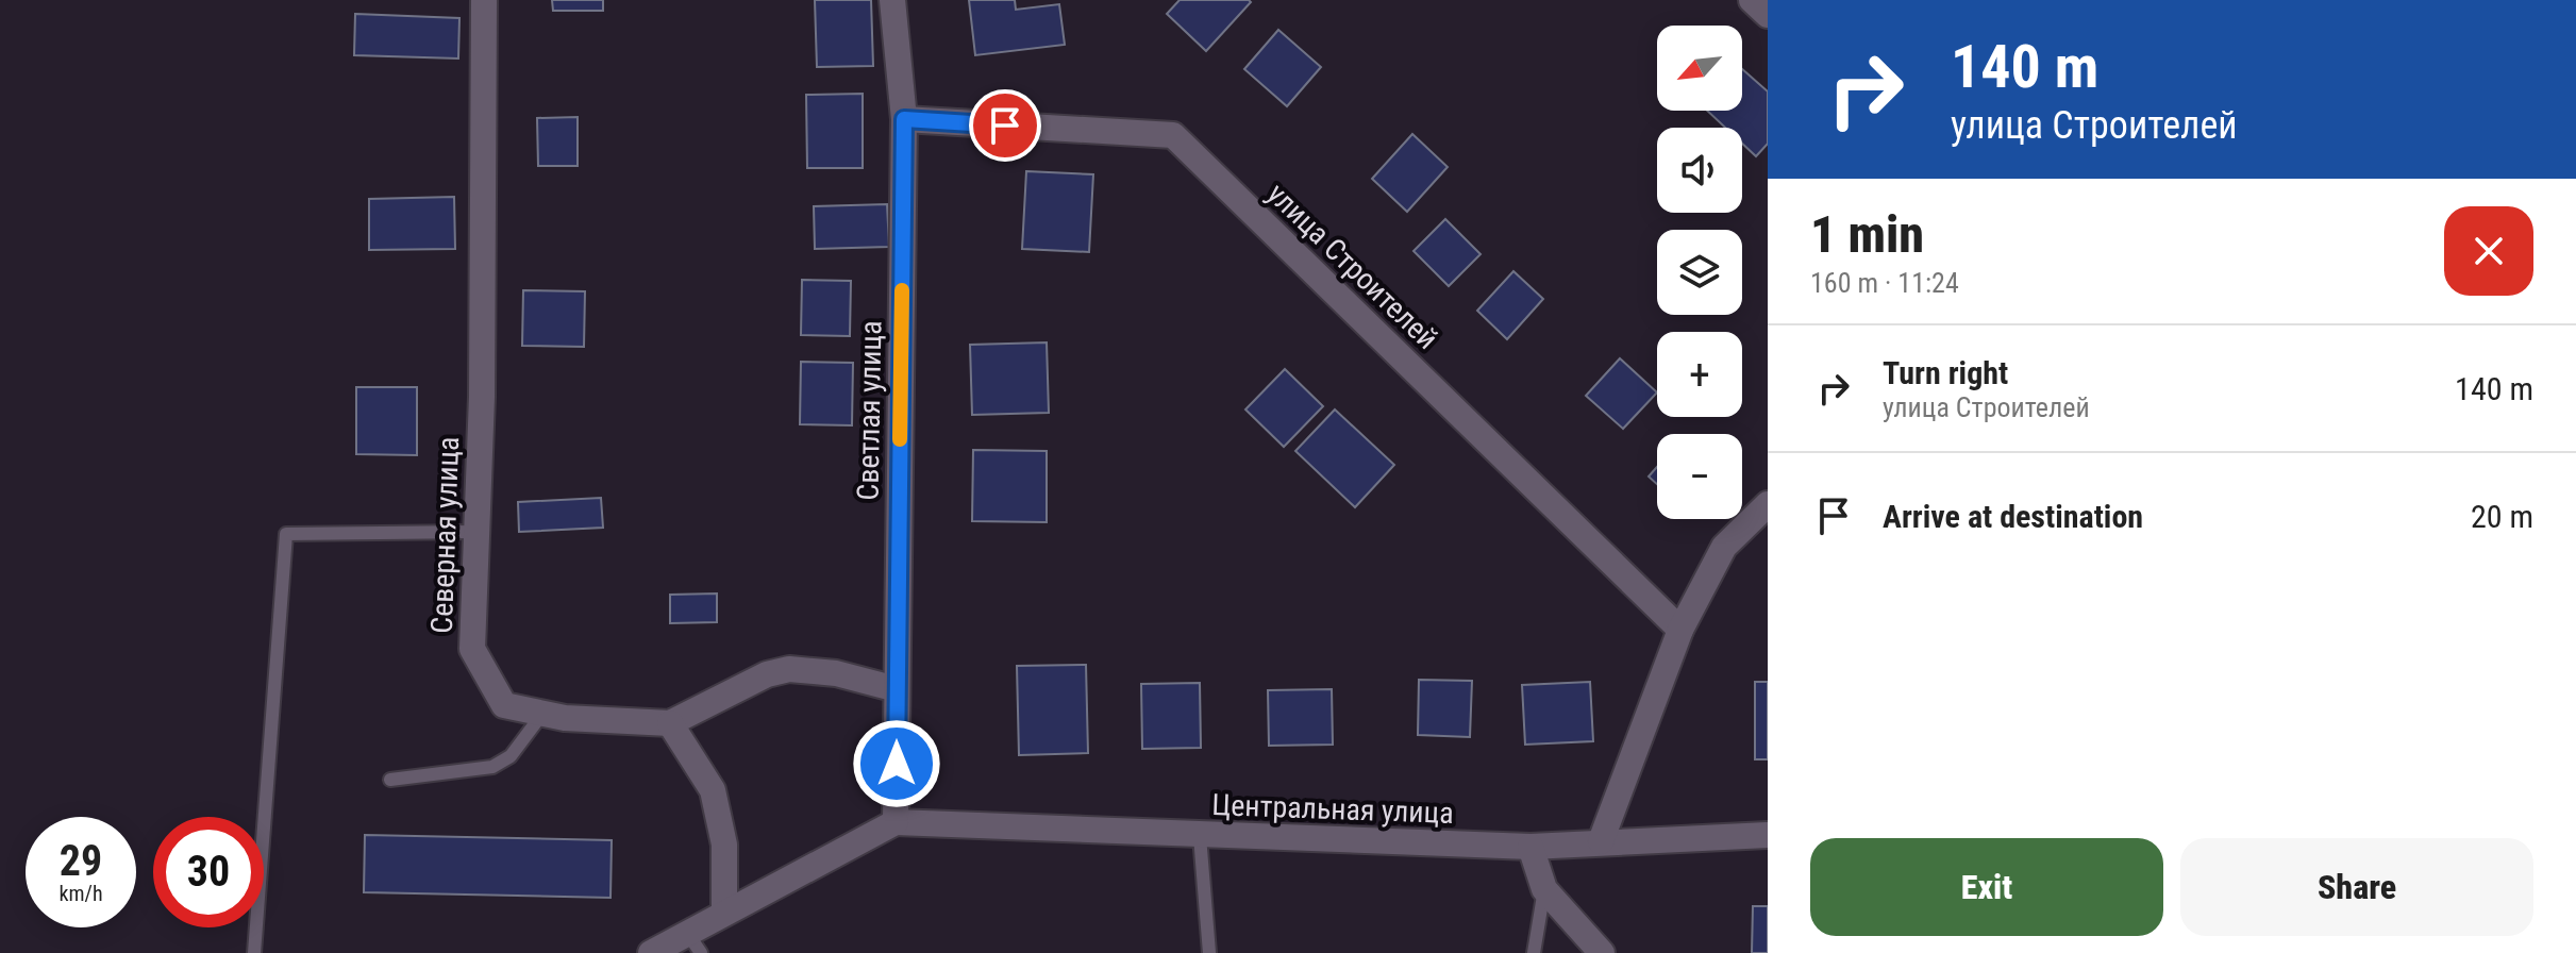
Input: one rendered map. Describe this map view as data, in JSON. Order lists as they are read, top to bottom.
{
  "streets": {
    "street": [
      "улица Строителей",
      "Светлая улица",
      "Северная улица",
      "Центральная улица"
    ]
  },
  "crossings": [
    ["улица Строителей", "Светлая улица"],
    ["Светлая улица", "Северная улица"],
    ["Светлая улица", "Центральная улица"]
  ],
  "north": "bottom left",
  "page": {
    "turn": ["140 m", "улица Строителей"],
    "map_buttons": ["+", "−"],
    "heading": ["1 min", "160 m · 11:24"],
    "list": [
      {
        "name": "Turn right",
        "note": "улица Строителей",
        "value": "140 m"
      },
      {
        "name": "Arrive at destination",
        "value": "20 m"
      }
    ],
    "speed": "29 km/h",
    "limit": "30",
    "buttons": ["Exit", "Share"]
  }
}
